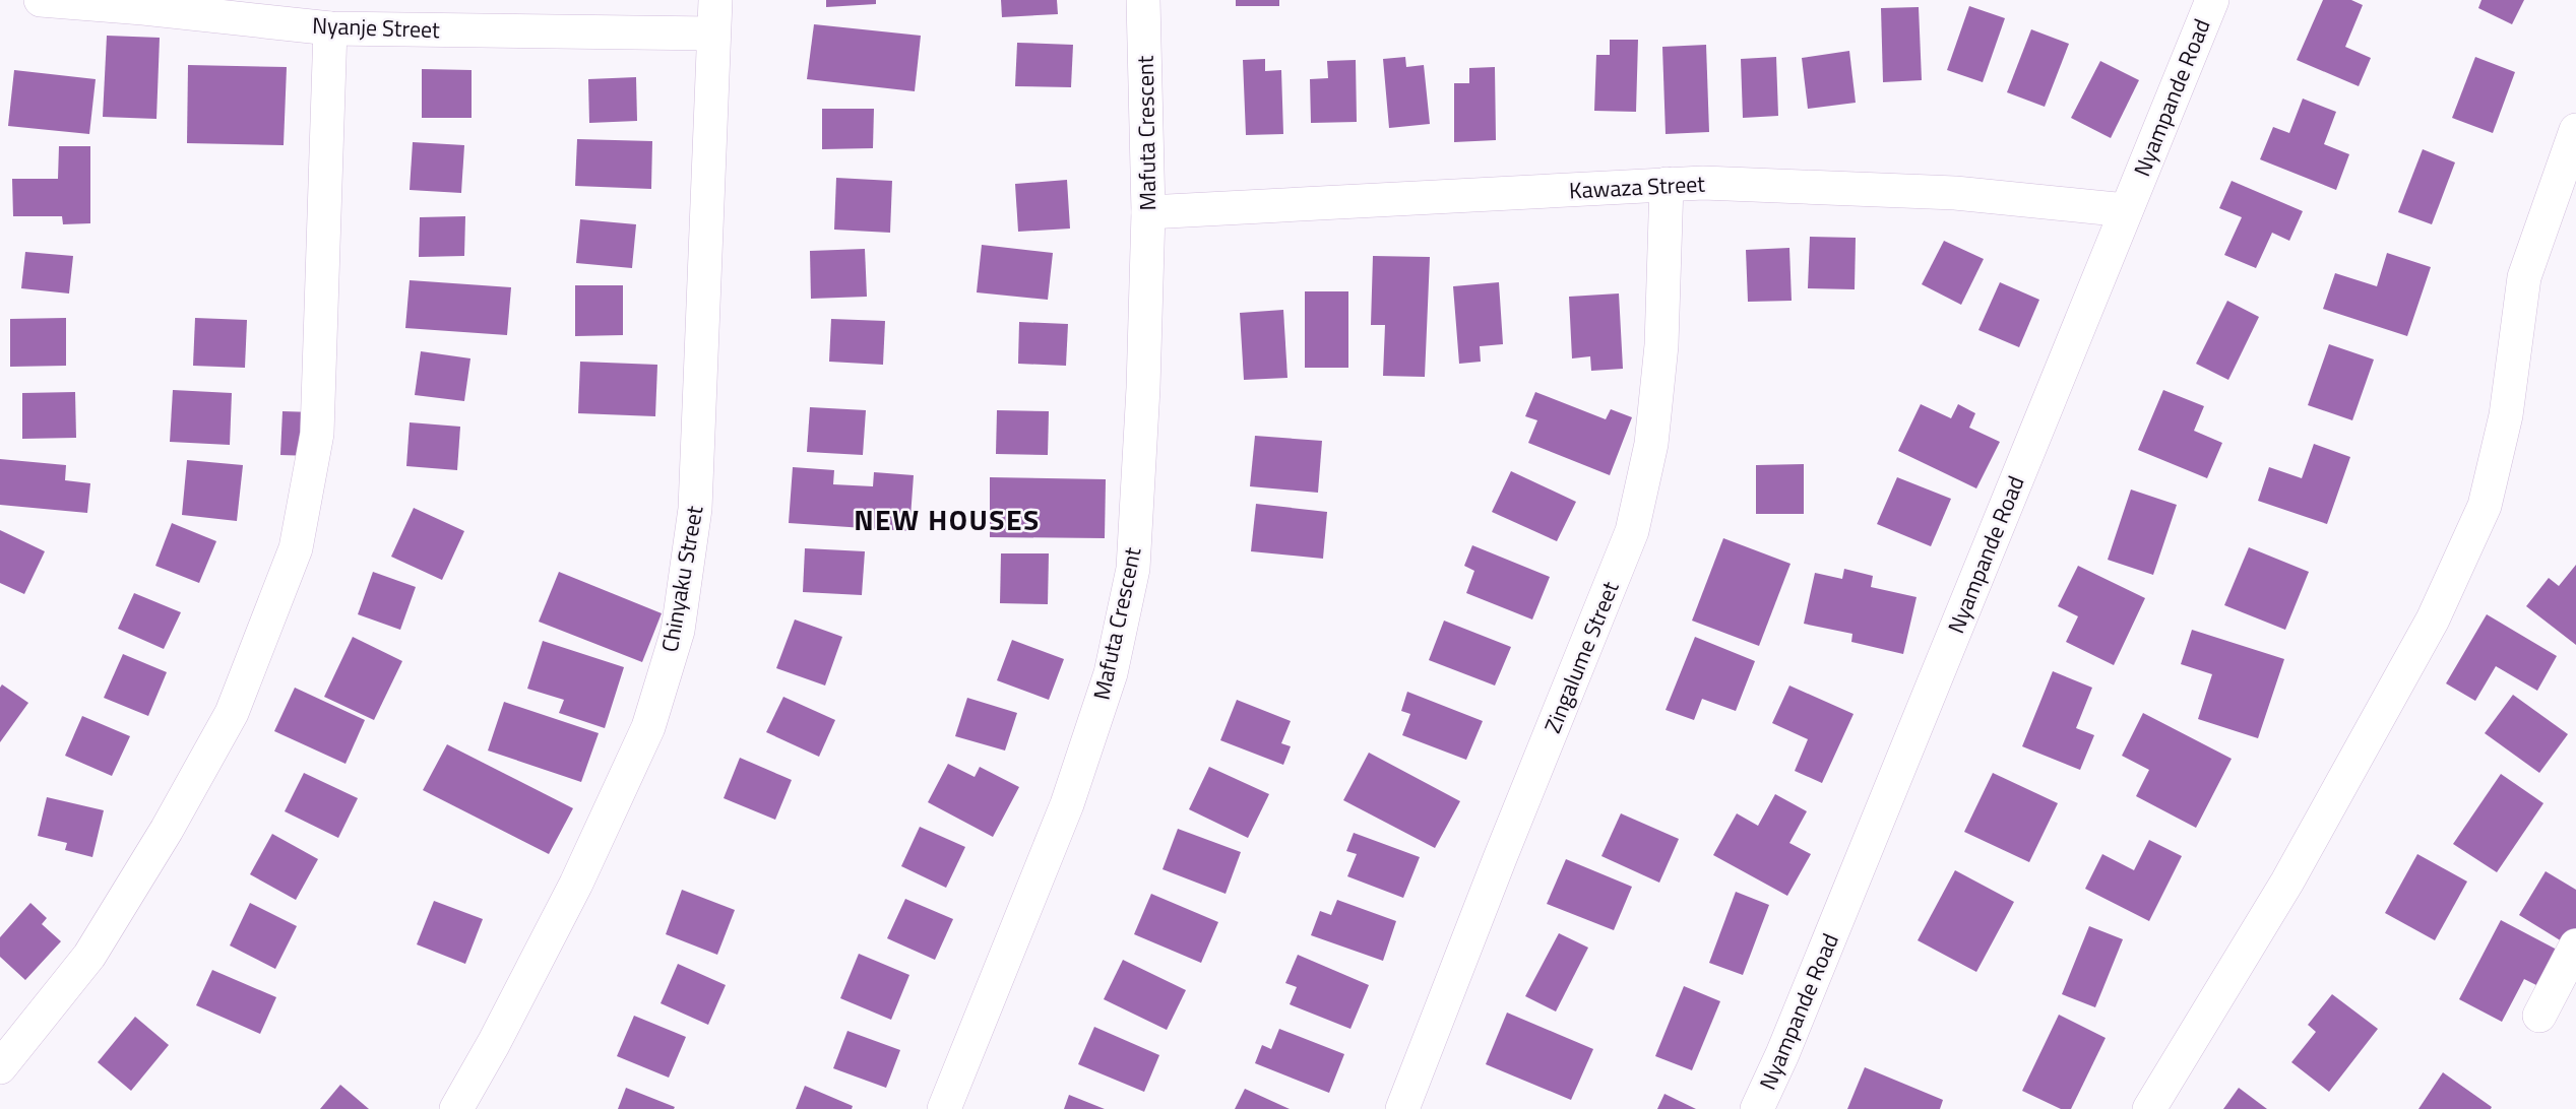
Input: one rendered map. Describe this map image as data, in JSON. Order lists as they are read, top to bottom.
{
  "streets": {
    "street": [
      "Nyanje Street",
      "Nyampande Road",
      "Mafuta Crescent",
      "Kawaza Street",
      "Chinyaku Street",
      "Zingalume Street"
    ]
  },
  "crossings": [
    ["Nyanje Street", "Chinyaku Street"],
    ["Nyampande Road", "Kawaza Street"],
    ["Mafuta Crescent", "Kawaza Street"],
    ["Kawaza Street", "Zingalume Street"]
  ],
  "districts": ["NEW HOUSES"]
}
